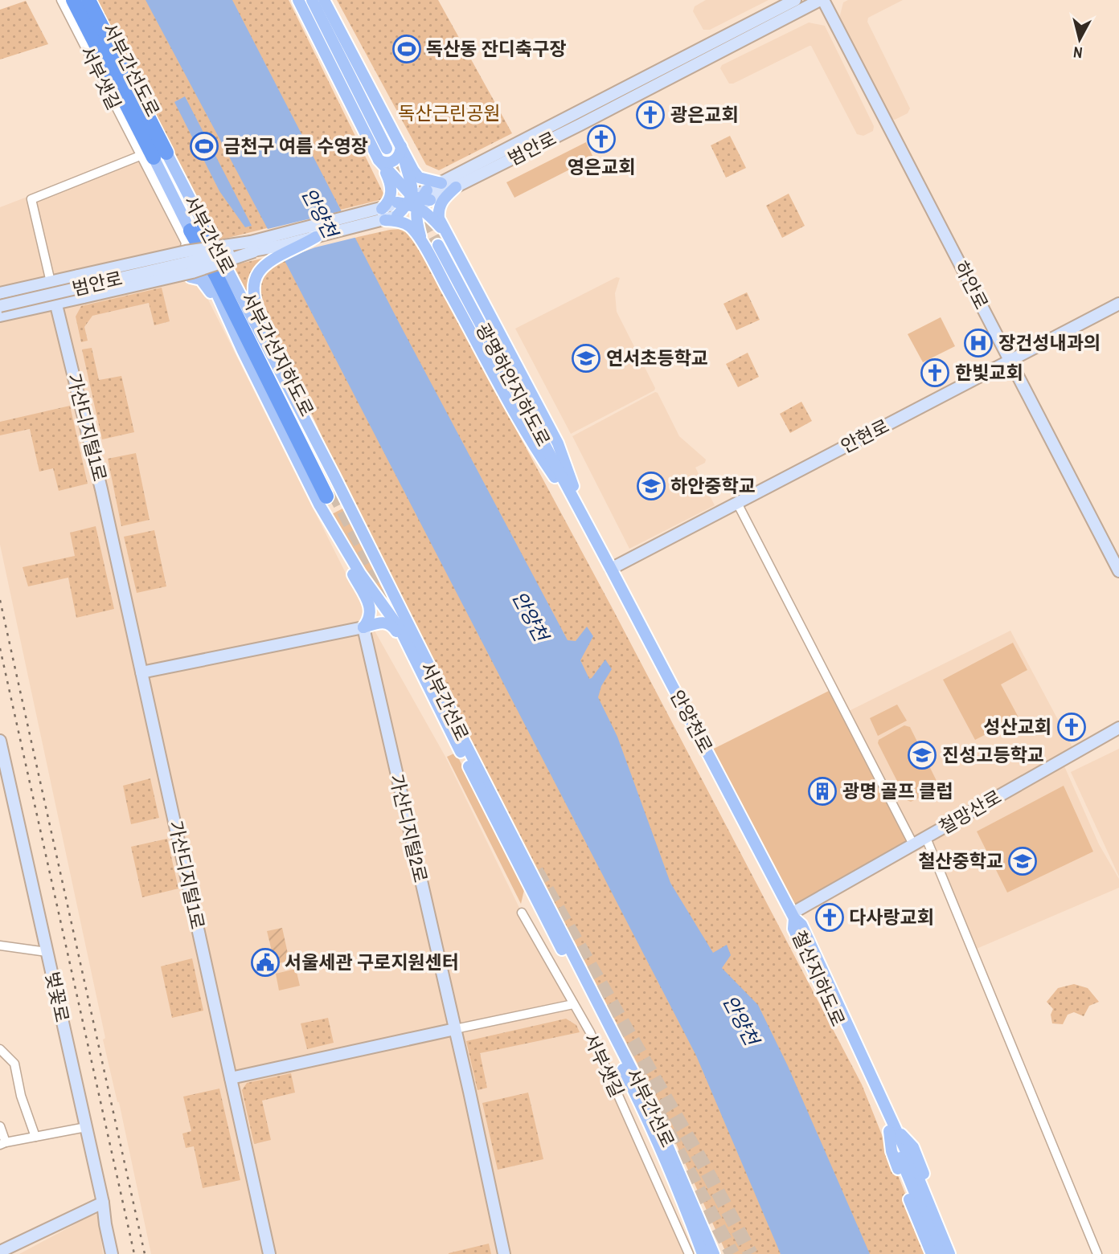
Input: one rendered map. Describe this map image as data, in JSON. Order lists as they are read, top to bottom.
{
  "streets": {
    "highway": ["서부간선도로", "서부간선지하도로"],
    "main road": [
      "서부간선로",
      "광명하안지하도로",
      "안양천로",
      "철산지하도로"
    ],
    "street": [
      "서부샛길",
      "범안로",
      "하안로",
      "가산디지털1로",
      "안현로",
      "철망산로",
      "가산디지털2로",
      "벚꽃로"
    ]
  },
  "crossings": [
    ["서부간선도로", "서부샛길"],
    ["서부간선도로", "범안로"],
    ["서부간선도로", "서부간선로"],
    ["서부샛길", "범안로"],
    ["서부샛길", "서부간선로"],
    ["범안로", "서부간선로"],
    ["범안로", "하안로"],
    ["범안로", "가산디지털1로"],
    ["서부간선로", "서부간선지하도로"],
    ["하안로", "안현로"],
    ["광명하안지하도로", "안양천로"],
    ["안현로", "안양천로"],
    ["안양천로", "철망산로"],
    ["안양천로", "철산지하도로"],
    ["철망산로", "철산지하도로"]
  ],
  "water": ["안양천"],
  "parks": ["독산근린공원"],
  "places": {
    "sports": ["독산동 잔디축구장", "금천구 여름 수영장"],
    "church": [
      "광은교회",
      "영은교회",
      "한빛교회",
      "성산교회",
      "다사랑교회"
    ],
    "hospital": ["장건성내과의"],
    "school or university": [
      "연서초등학교",
      "하안중학교",
      "진성고등학교",
      "철산중학교"
    ],
    "building": ["광명 골프 클럽"],
    "public building": ["서울세관 구로지원센터"]
  },
  "north": "bottom"
}
